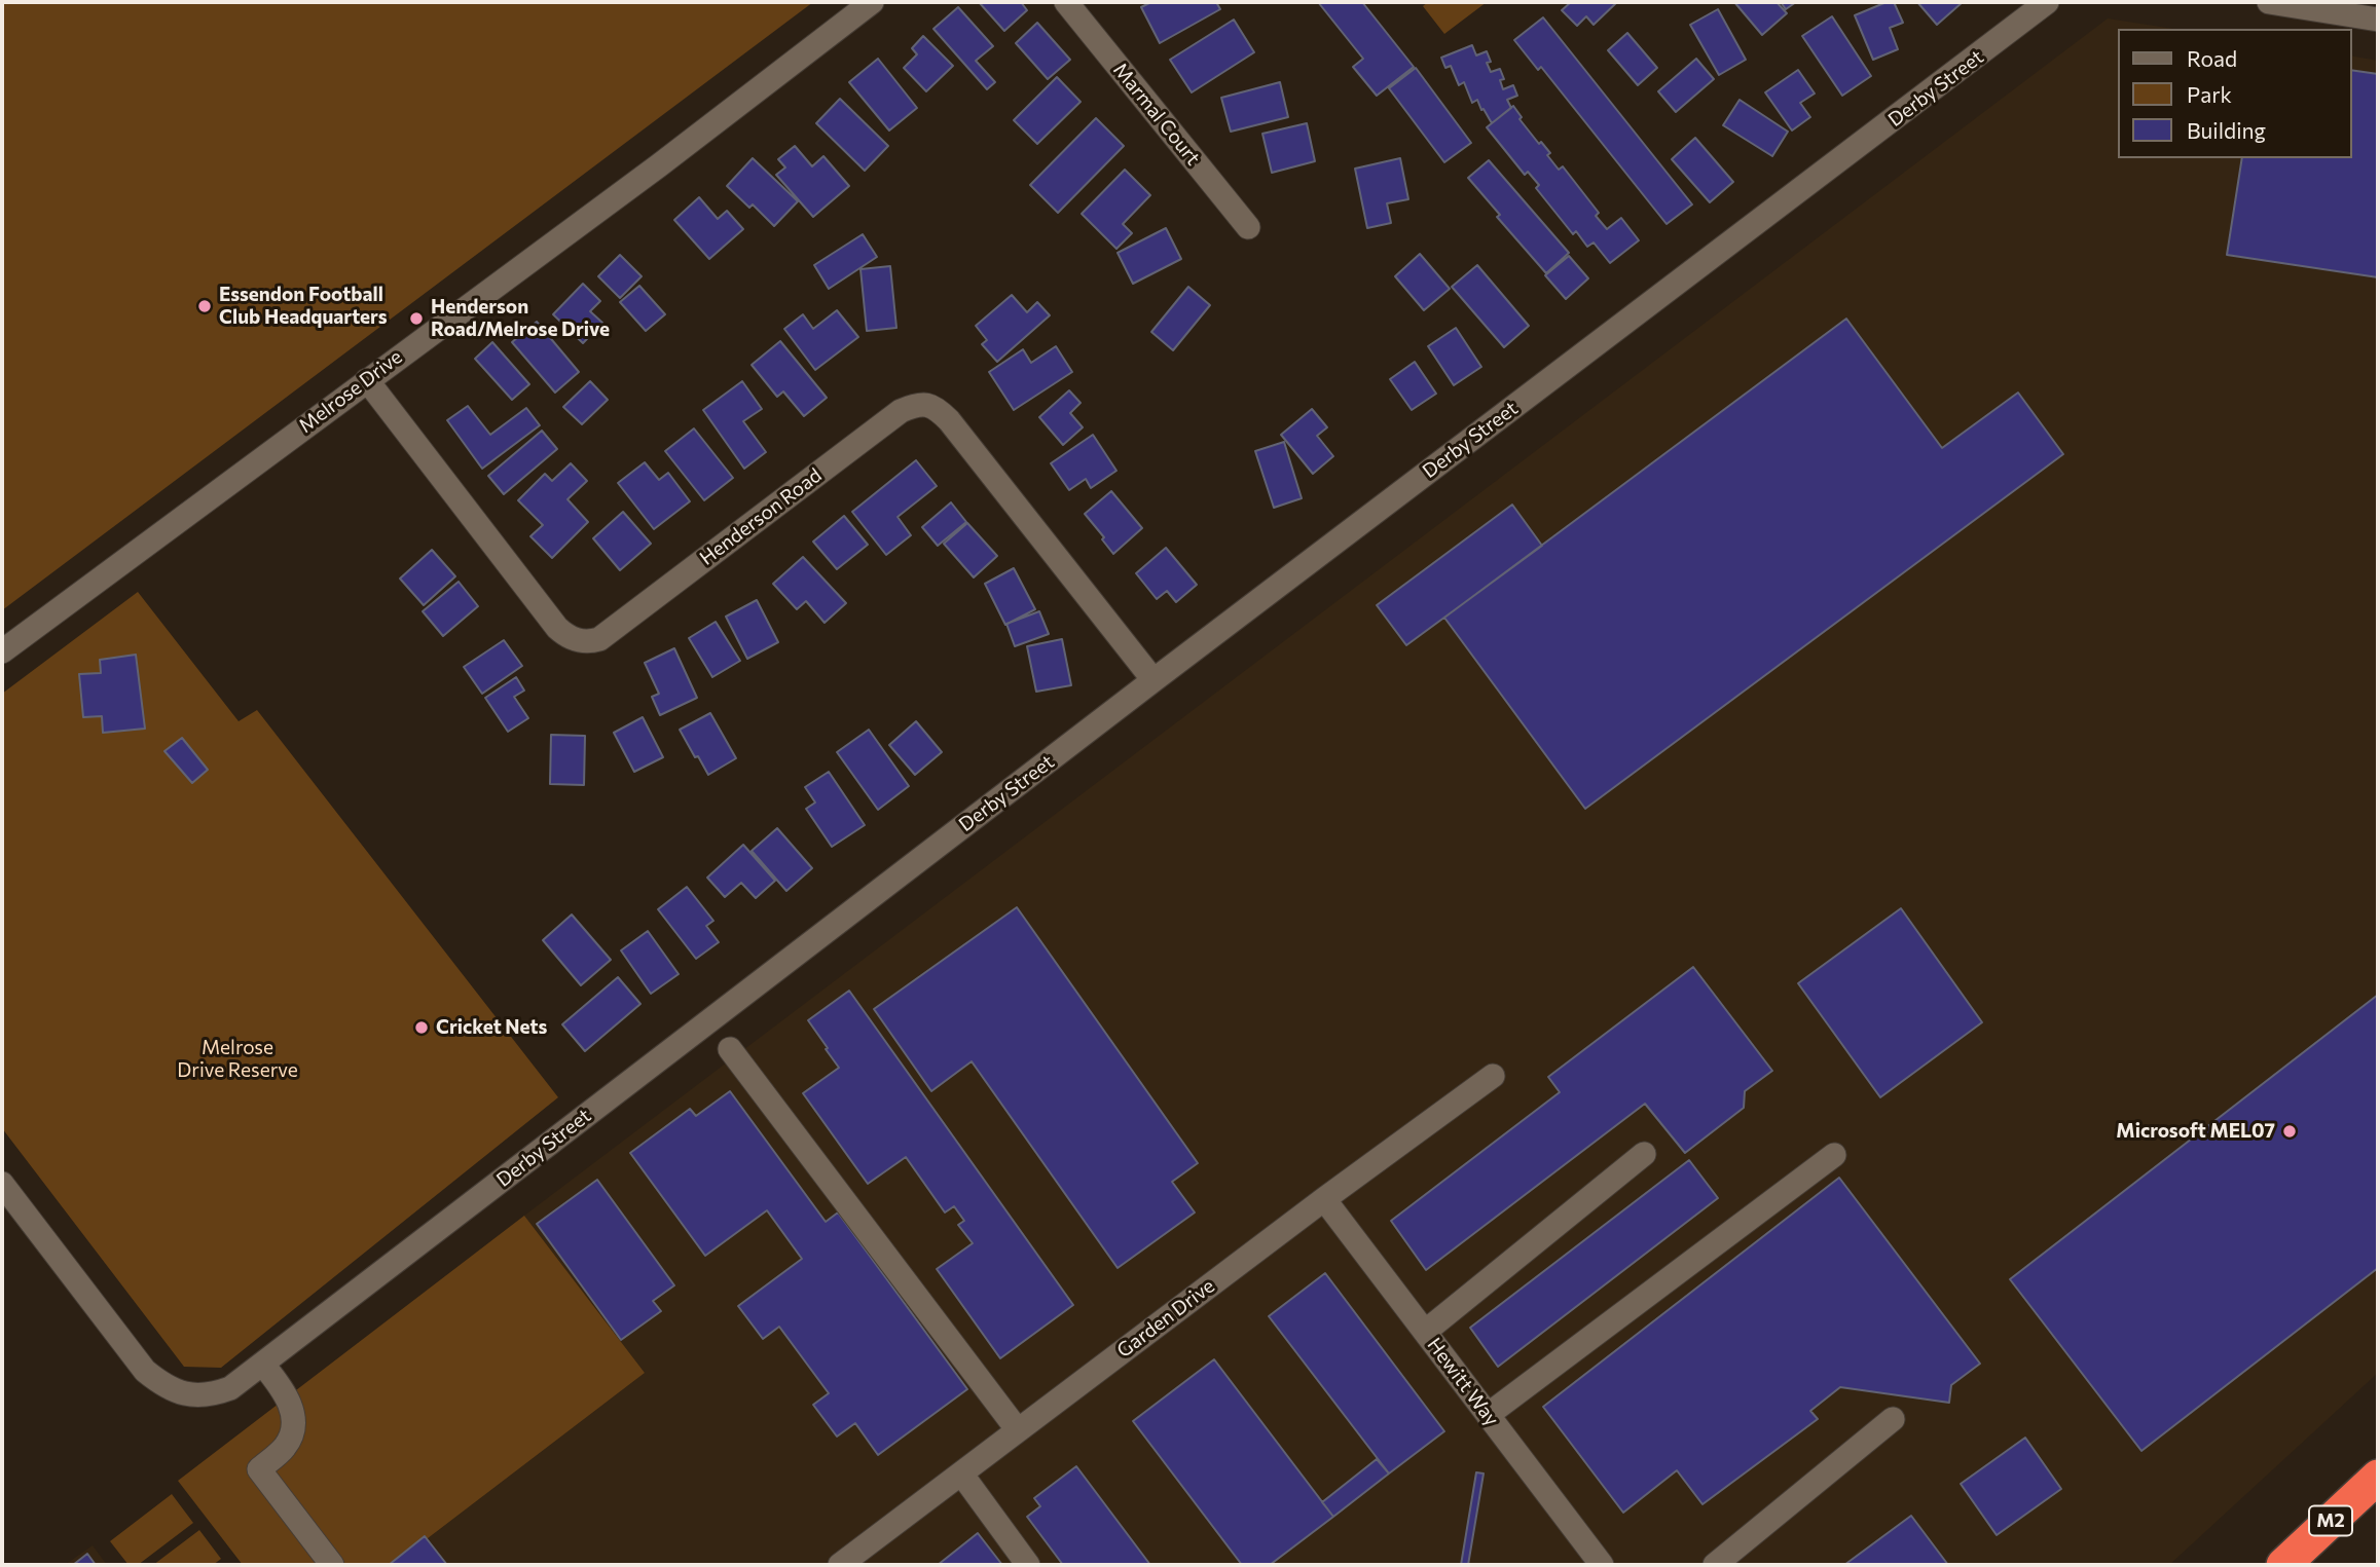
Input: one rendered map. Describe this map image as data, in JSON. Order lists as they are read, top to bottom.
{
  "streets": {
    "highway": ["M2"],
    "street": [
      "Derby Street",
      "Marmal Court",
      "Melrose Drive",
      "Henderson Road",
      "Garden Drive",
      "Hewitt Way"
    ]
  },
  "crossings": [
    ["Derby Street", "Henderson Road"],
    ["Melrose Drive", "Henderson Road"],
    ["Garden Drive", "Hewitt Way"]
  ],
  "parks": ["Melrose Drive Reserve"],
  "places": [
    "Essendon Football Club Headquarters",
    "Henderson Road/Melrose Drive",
    "Cricket Nets",
    "Microsoft MEL07"
  ],
  "legend": ["Road", "Park", "Building"]
}
